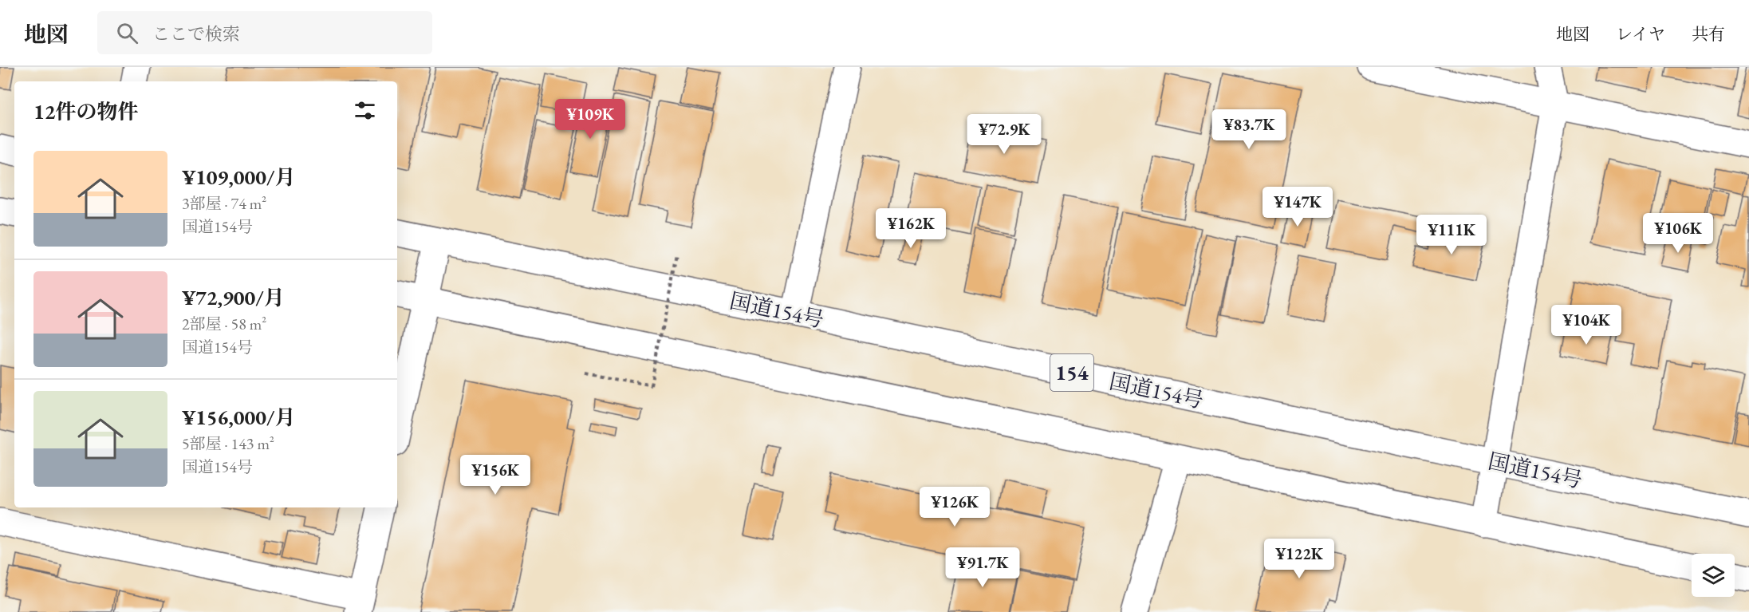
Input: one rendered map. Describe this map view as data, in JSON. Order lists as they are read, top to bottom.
{
  "streets": {
    "main road": ["国道154号", "154"]
  },
  "page": {
    "header": "地図",
    "search": "ここで検索",
    "nav": ["地図", "レイヤ", "共有"],
    "heading": "12件の物件",
    "price": [
      "¥109K",
      "¥83.7K",
      "¥72.9K",
      "¥147K",
      "¥162K",
      "¥106K",
      "¥111K",
      "¥104K",
      "¥156K",
      "¥126K",
      "¥122K",
      "¥91.7K"
    ],
    "list": [
      {
        "name": "¥109,000/月",
        "note": "3部屋 · 74 m² · 国道154号"
      },
      {
        "name": "¥72,900/月",
        "note": "2部屋 · 58 m² · 国道154号"
      },
      {
        "name": "¥156,000/月",
        "note": "5部屋 · 143 m² · 国道154号"
      }
    ]
  }
}
